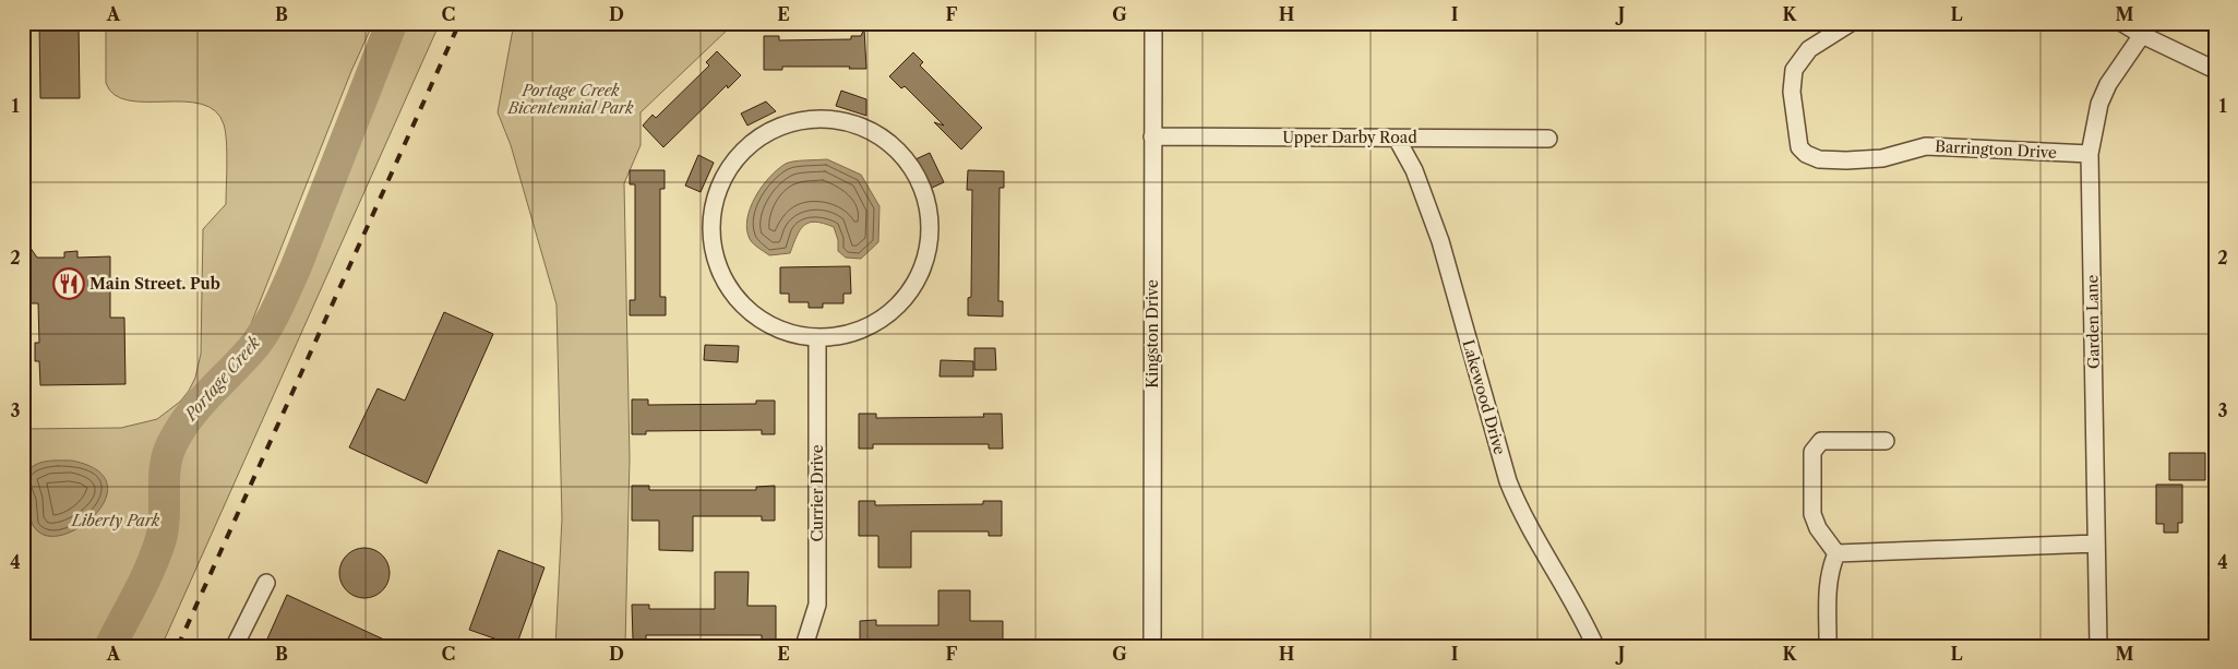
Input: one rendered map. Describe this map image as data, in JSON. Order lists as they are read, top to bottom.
{
  "streets": {
    "street": [
      "Upper Darby Road",
      "Barrington Drive",
      "Garden Lane",
      "Kingston Drive",
      "Lakewood Drive",
      "Currier Drive"
    ]
  },
  "crossings": [
    ["Upper Darby Road", "Kingston Drive"],
    ["Upper Darby Road", "Lakewood Drive"],
    ["Barrington Drive", "Garden Lane"]
  ],
  "water": ["Portage Creek"],
  "parks": ["Portage Creek Bicentennial Park", "Liberty Park"],
  "places": {
    "restaurant": ["Main Street. Pub"]
  },
  "grid": {
    "columns": [
      "A",
      "B",
      "C",
      "D",
      "E",
      "F",
      "G",
      "H",
      "I",
      "J",
      "K",
      "L",
      "M"
    ],
    "rows": [
      "1",
      "2",
      "3",
      "4"
    ]
  }
}
